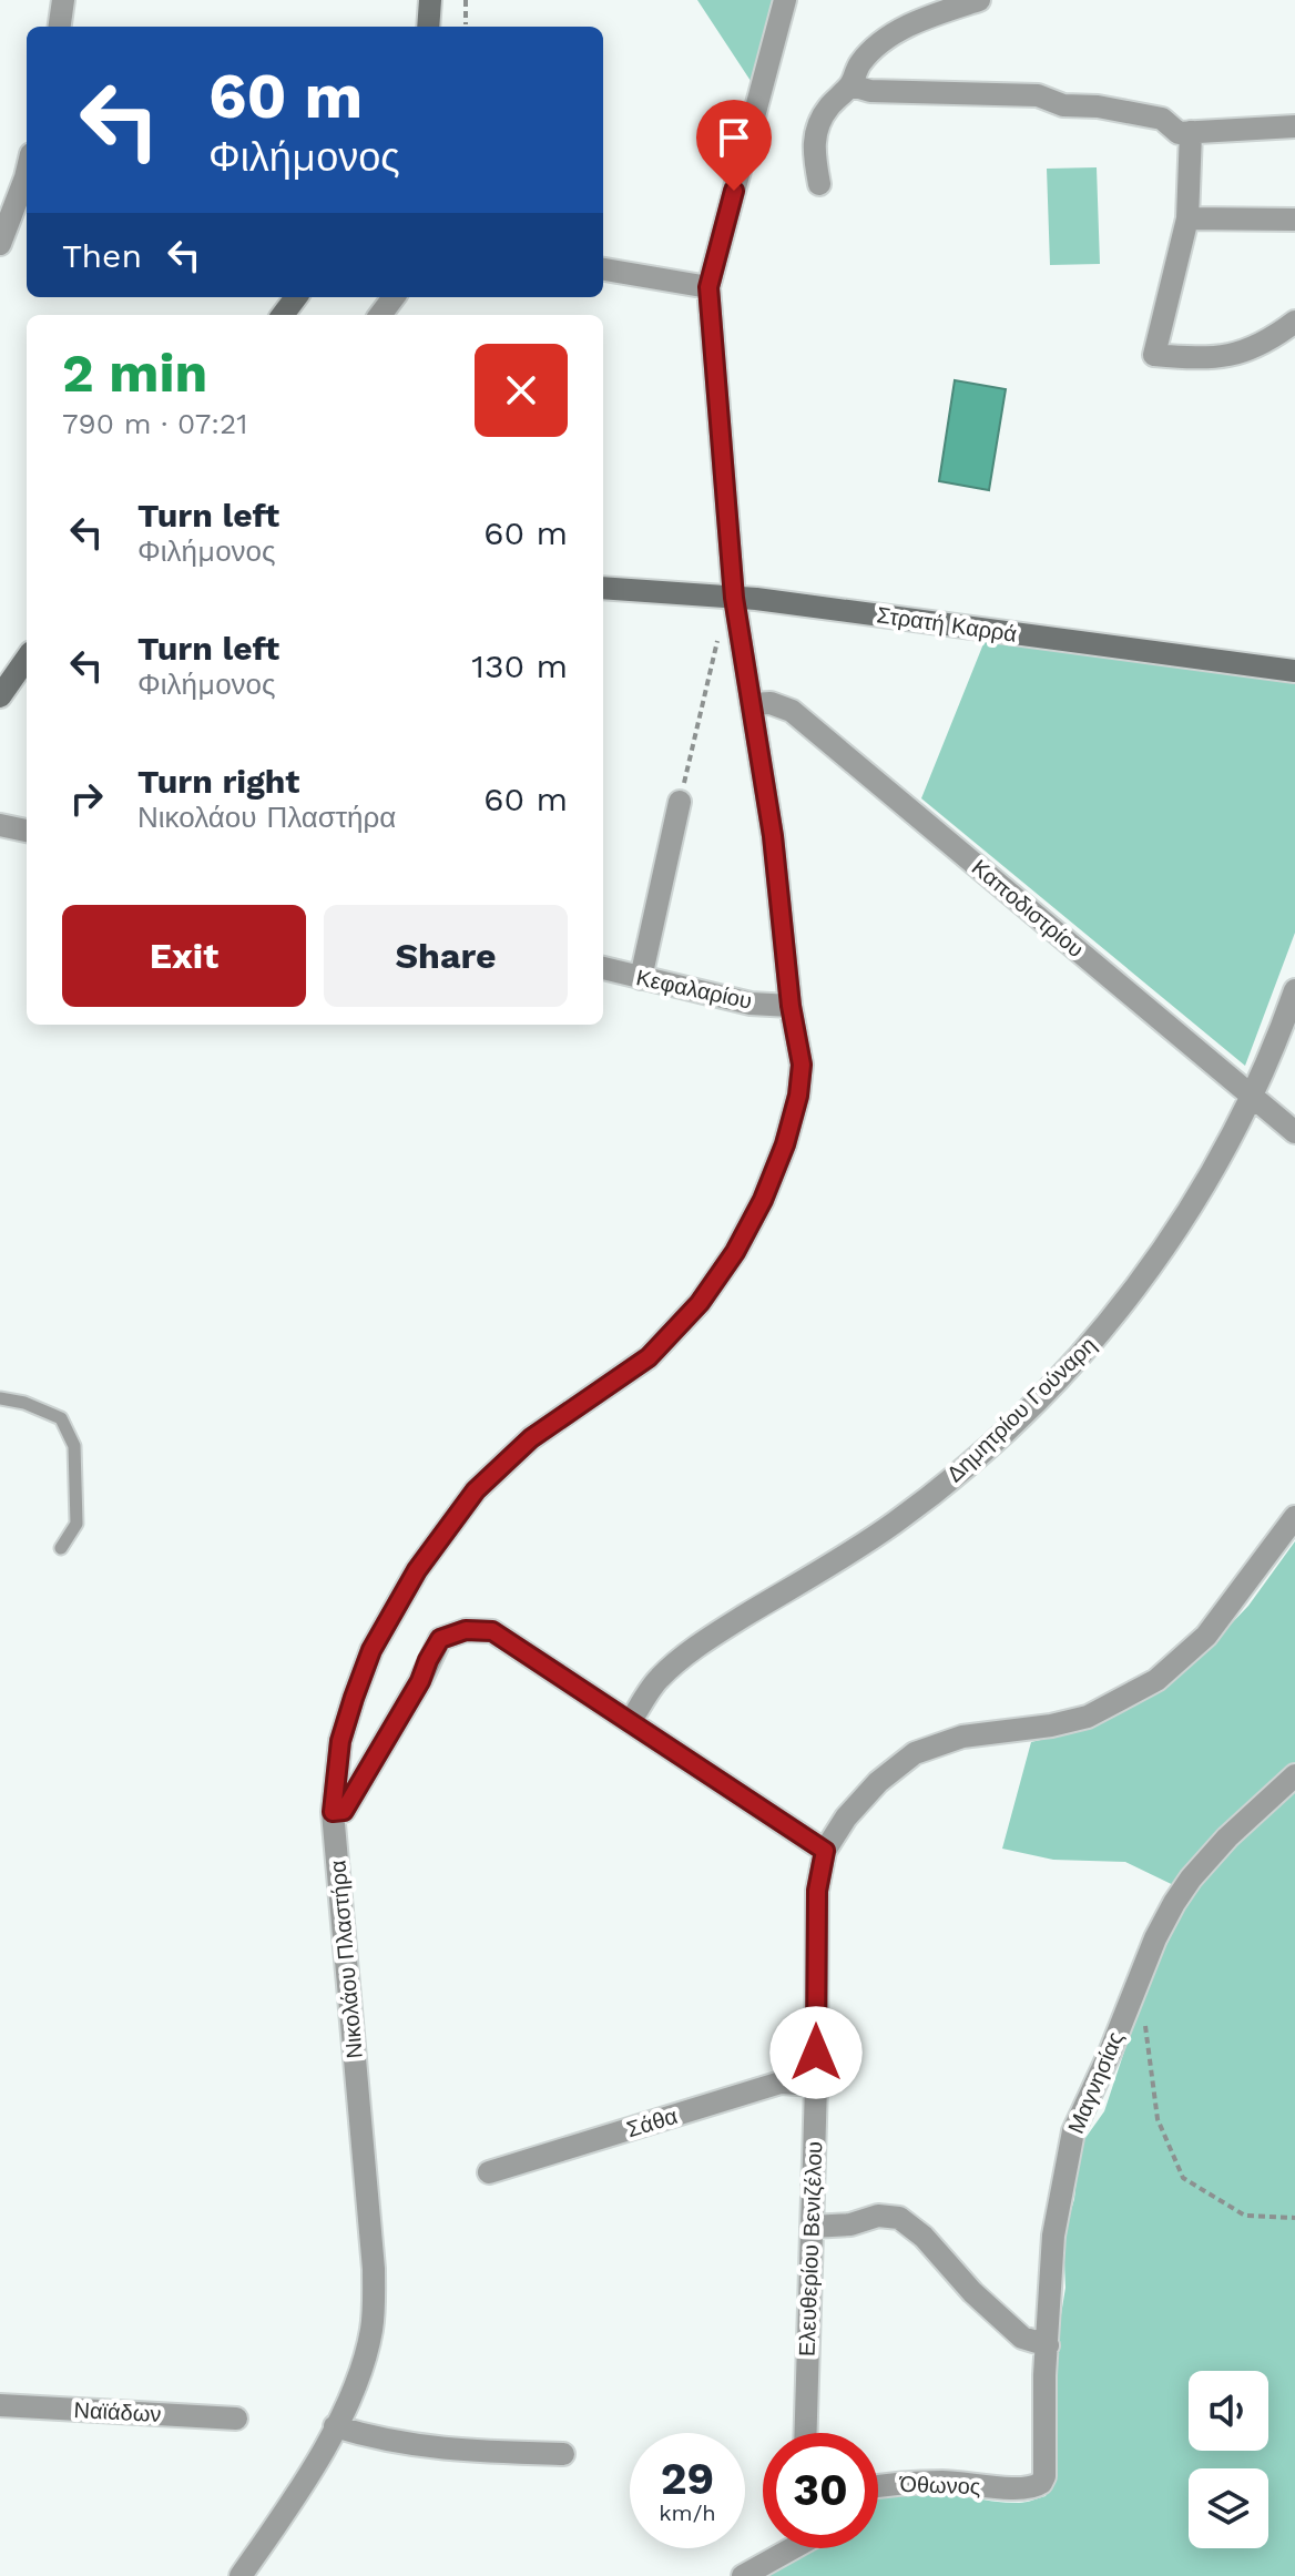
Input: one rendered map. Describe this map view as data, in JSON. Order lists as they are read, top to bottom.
{
  "streets": {
    "street": [
      "Στρατή Καρρά",
      "Καποδιστρίου",
      "Κεφαλαρίου",
      "Δημητρίου Γούναρη",
      "Νικολάου Πλαστήρα",
      "Μαγνησίας",
      "Σάθα",
      "Ελευθερίου Βενιζέλου",
      "Ναϊάδων",
      "Όθωνος"
    ]
  },
  "crossings": [
    ["Στρατή Καρρά", "Νικολάου Πλαστήρα"],
    ["Καποδιστρίου", "Δημητρίου Γούναρη"],
    ["Καποδιστρίου", "Νικολάου Πλαστήρα"],
    ["Κεφαλαρίου", "Νικολάου Πλαστήρα"],
    ["Μαγνησίας", "Όθωνος"],
    ["Σάθα", "Ελευθερίου Βενιζέλου"]
  ],
  "page": {
    "turn": ["60 m", "Φιλήμονος"],
    "then": "Then",
    "heading": ["2 min", "790 m · 07:21"],
    "list": [
      {
        "name": "Turn left",
        "note": "Φιλήμονος",
        "value": "60 m"
      },
      {
        "name": "Turn left",
        "note": "Φιλήμονος",
        "value": "130 m"
      },
      {
        "name": "Turn right",
        "note": "Νικολάου Πλαστήρα",
        "value": "60 m"
      }
    ],
    "buttons": ["Exit", "Share"],
    "speed": "29 km/h",
    "limit": "30"
  }
}
